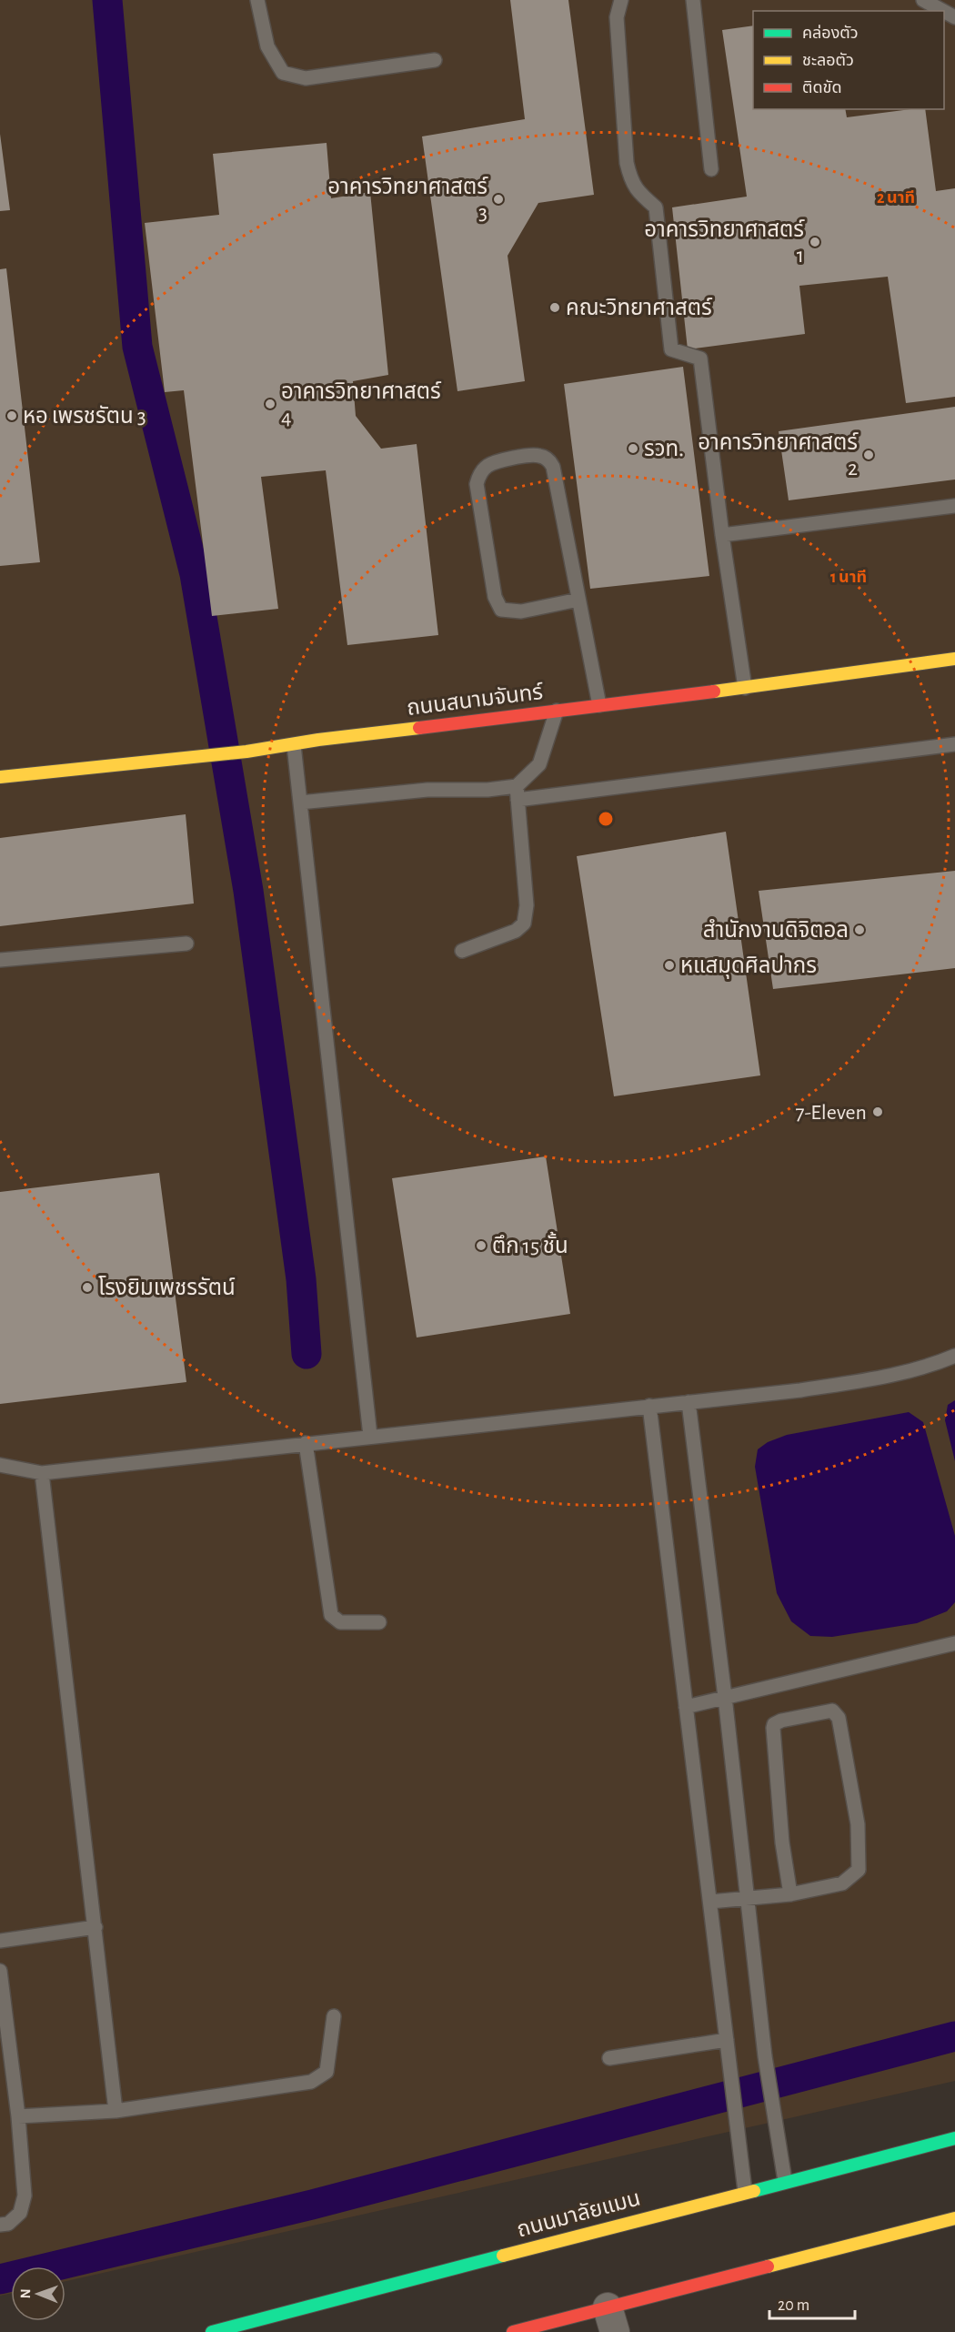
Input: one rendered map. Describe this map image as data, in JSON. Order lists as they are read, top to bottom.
{
  "streets": {
    "main road": ["ถนนสนามจันทร์", "ถนนมาลัยแมน"]
  },
  "places": [
    "อาคารวิทยาศาสตร์ 3",
    "อาคารวิทยาศาสตร์ 1",
    "คณะวิทยาศาสตร์",
    "อาคารวิทยาศาสตร์ 4",
    "หอ เพรชรัตน 3",
    "รวท.",
    "อาคารวิทยาศาสตร์ 2",
    "สำนักงานดิจิตอล",
    "หแสมุดศิลปากร",
    "7-Eleven",
    "ตึก 15 ชั้น",
    "โรงยิมเพชรรัตน์"
  ],
  "legend": ["คล่องตัว", "ชะลอตัว", "ติดขัด"],
  "scale_bar": "20 m",
  "north": "left",
  "rings": ["2 นาที", "1 นาที"]
}
